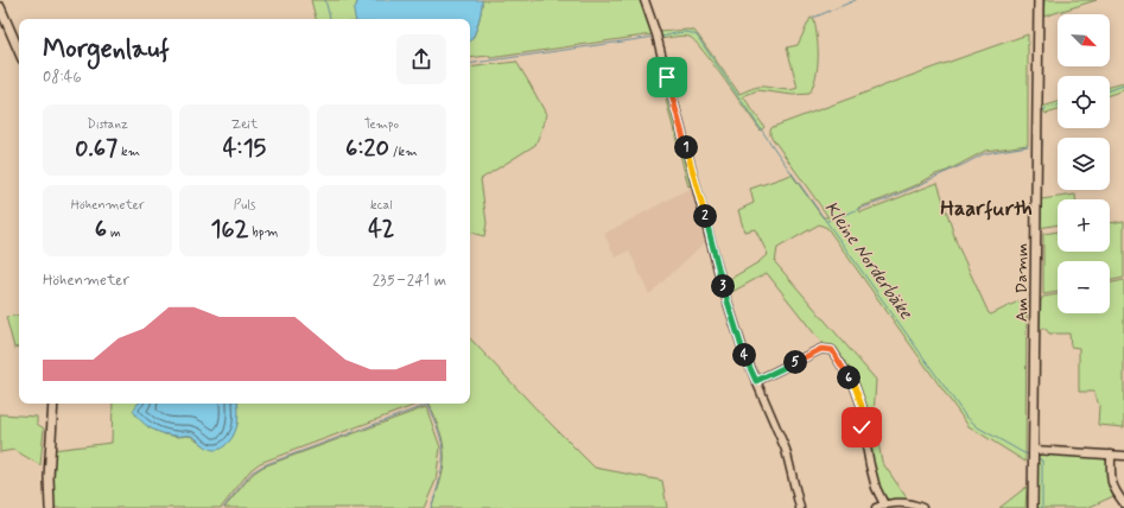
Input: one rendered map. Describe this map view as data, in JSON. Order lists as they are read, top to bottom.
{
  "streets": {
    "main road": ["Am Damm"]
  },
  "districts": ["Haarfurth"],
  "water": ["Kleine Norderbäke"],
  "north": "bottom right",
  "page": {
    "map_buttons": ["+", "−"],
    "heading": ["Morgenlauf", "08:46"],
    "stats": [
      ["Distanz", "0.67 km"],
      ["Zeit", "4:15"],
      ["Tempo", "6:20 /km"],
      ["Höhenmeter", "6 m"],
      ["Puls", "162 bpm"],
      ["kcal", "42"]
    ],
    "pins": [
      "1",
      "2",
      "3",
      "4",
      "5",
      "6"
    ],
    "chart": ["Höhenmeter", "235–241 m"]
  }
}
